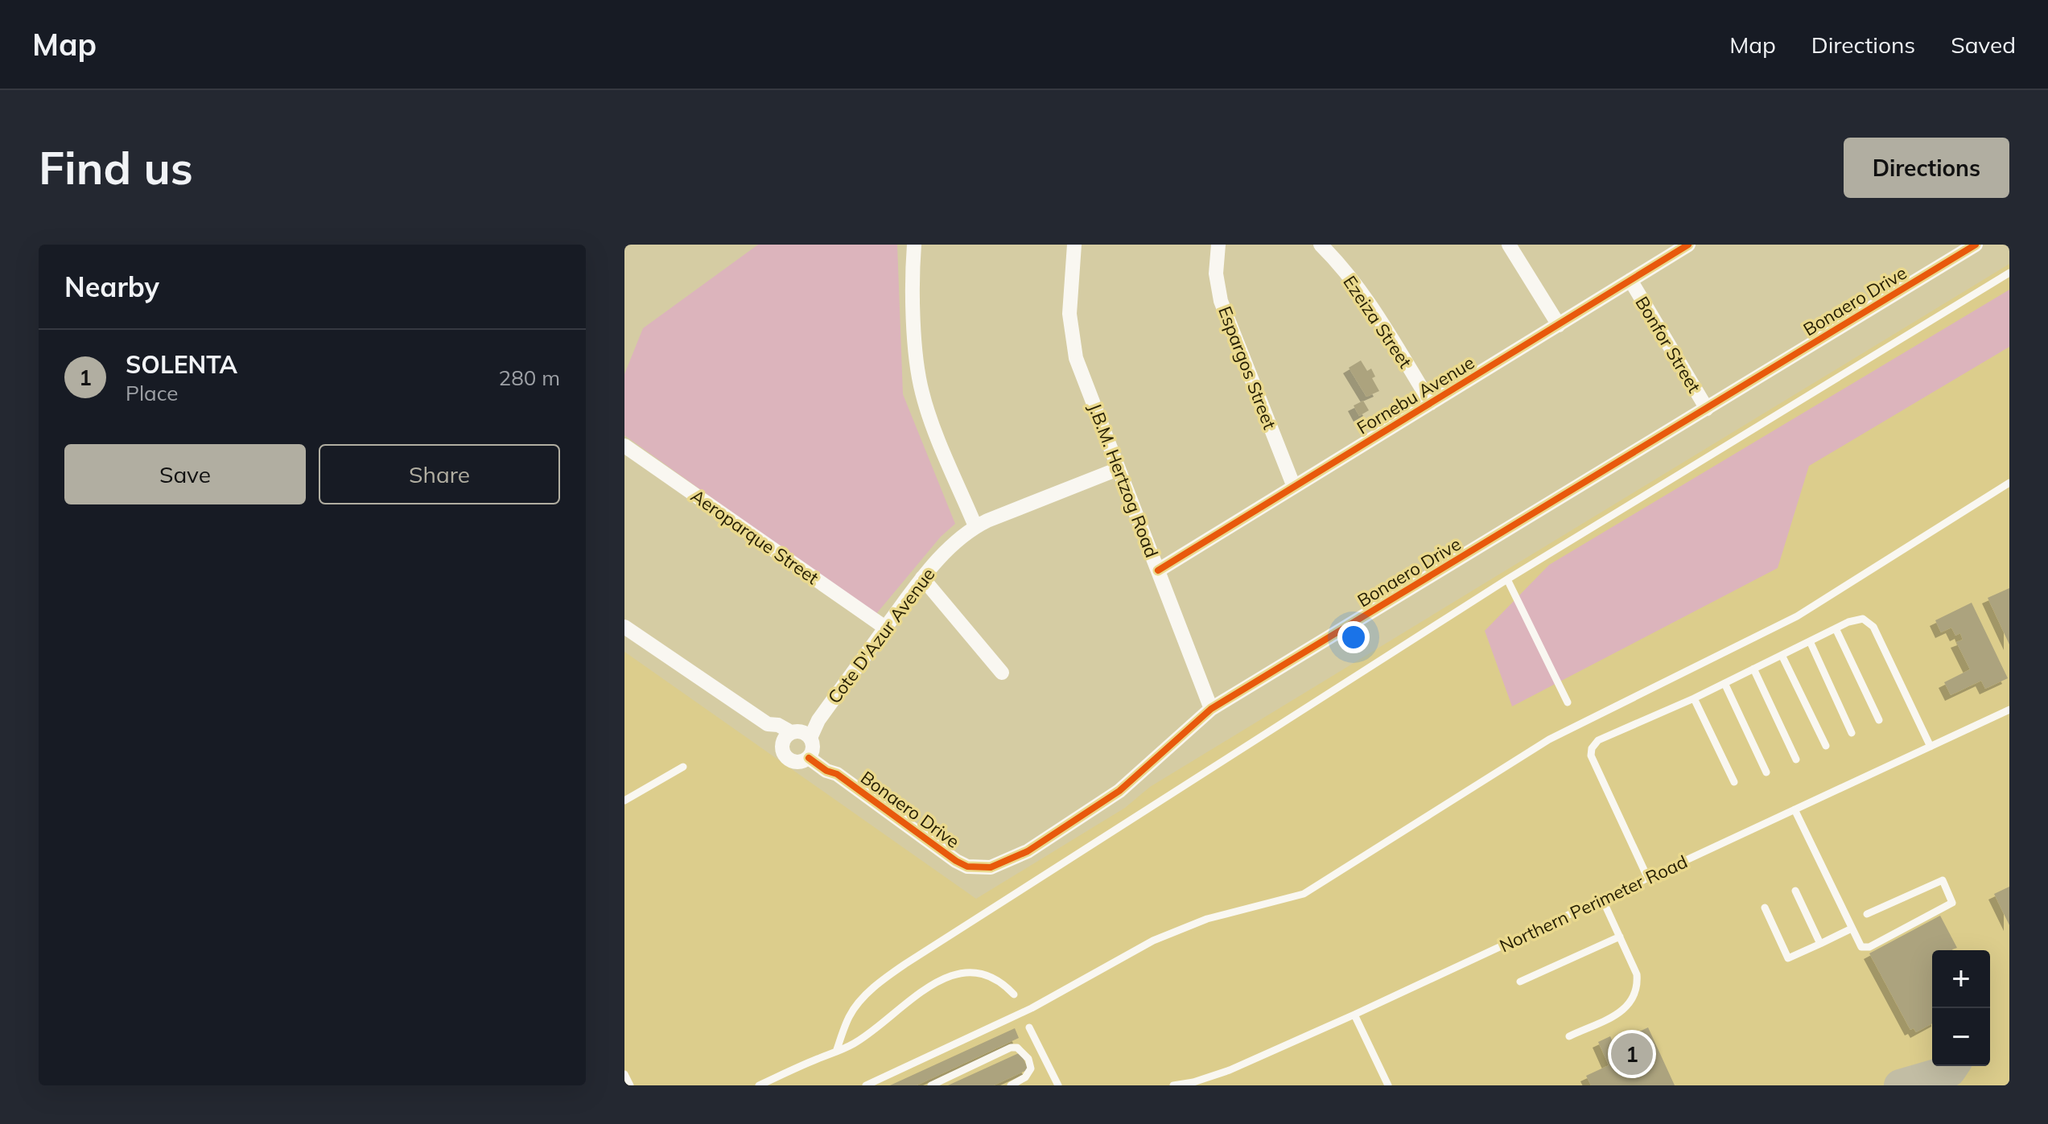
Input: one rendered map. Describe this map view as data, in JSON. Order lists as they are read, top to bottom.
{
  "streets": {
    "street": [
      "Bonaero Drive",
      "Ezeiza Street",
      "Bonfor Street",
      "Espargos Street",
      "Fornebu Avenue",
      "J.B.M. Hertzog Road",
      "Aeroparque Street",
      "Cote D'Azur Avenue"
    ],
    "lane": ["Northern Perimeter Road"]
  },
  "crossings": [
    ["Bonaero Drive", "Bonfor Street"],
    ["Bonaero Drive", "J.B.M. Hertzog Road"],
    ["Bonaero Drive", "Cote D'Azur Avenue"],
    ["Ezeiza Street", "Fornebu Avenue"],
    ["Bonfor Street", "Fornebu Avenue"],
    ["Espargos Street", "Fornebu Avenue"],
    ["Fornebu Avenue", "J.B.M. Hertzog Road"],
    ["J.B.M. Hertzog Road", "Cote D'Azur Avenue"],
    ["Aeroparque Street", "Cote D'Azur Avenue"]
  ],
  "page": {
    "header": "Map",
    "nav": ["Map", "Directions", "Saved"],
    "buttons": [
      "Directions",
      ["Save", "Share"]
    ],
    "title": "Find us",
    "heading": "Nearby",
    "list": [
      {
        "mark": "1",
        "name": "SOLENTA",
        "note": "Place",
        "value": "280 m"
      }
    ],
    "map_buttons": ["+", "−"],
    "pins": "1"
  }
}
